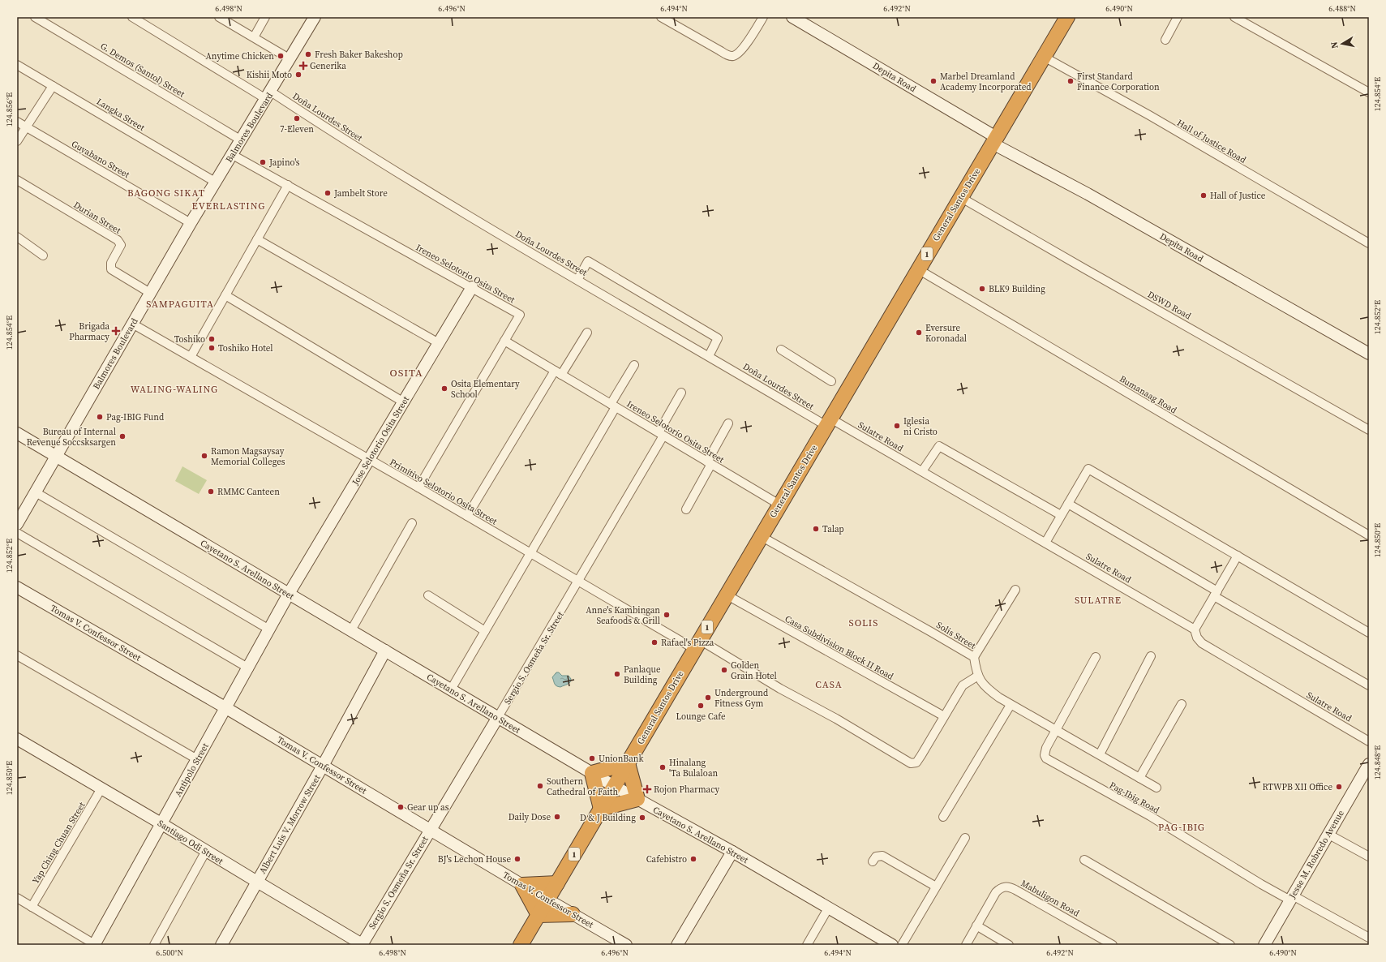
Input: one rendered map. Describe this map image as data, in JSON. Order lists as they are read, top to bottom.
{
  "streets": {
    "highway": ["General Santos Drive", "1"],
    "street": [
      "G. Demos (Santol) Street",
      "Depita Road",
      "Langka Street",
      "Doña Lourdes Street",
      "Balmores Boulevard",
      "Hall of Justice Road",
      "Guyabano Street",
      "Durian Street",
      "Ireneo Selotorio Osita Street",
      "DSWD Road",
      "Bumanaag Road",
      "Sulatre Road",
      "Jose Selotorio Osita Street",
      "Primitivo Selotorio Osita Street",
      "Cayetano S. Arellano Street",
      "Tomas V. Confessor Street",
      "Solis Street",
      "Casa Subdivision Block II Road",
      "Sergio S. Osmeña Sr. Street",
      "Antipolo Street",
      "Pag-Ibig Road",
      "Albert Luis V. Morrow Street",
      "Santiago Odi Street",
      "Yap Ching Chuan Street",
      "Jesse M. Robredo Avenue",
      "Mabuligon Road"
    ]
  },
  "crossings": [
    ["G. Demos (Santol) Street", "Balmores Boulevard"],
    ["Depita Road", "General Santos Drive"],
    ["Langka Street", "Balmores Boulevard"],
    ["Doña Lourdes Street", "Balmores Boulevard"],
    ["Doña Lourdes Street", "General Santos Drive"],
    ["Doña Lourdes Street", "Sulatre Road"],
    ["Balmores Boulevard", "Guyabano Street"],
    ["Balmores Boulevard", "Durian Street"],
    ["Balmores Boulevard", "Ireneo Selotorio Osita Street"],
    ["Balmores Boulevard", "Primitivo Selotorio Osita Street"],
    ["Balmores Boulevard", "Cayetano S. Arellano Street"],
    ["Hall of Justice Road", "General Santos Drive"],
    ["General Santos Drive", "Ireneo Selotorio Osita Street"],
    ["General Santos Drive", "DSWD Road"],
    ["General Santos Drive", "Bumanaag Road"],
    ["General Santos Drive", "Sulatre Road"],
    ["General Santos Drive", "Primitivo Selotorio Osita Street"],
    ["General Santos Drive", "Cayetano S. Arellano Street"],
    ["General Santos Drive", "Tomas V. Confessor Street"],
    ["General Santos Drive", "Solis Street"],
    ["General Santos Drive", "Casa Subdivision Block II Road"],
    ["Ireneo Selotorio Osita Street", "Jose Selotorio Osita Street"],
    ["Ireneo Selotorio Osita Street", "Sergio S. Osmeña Sr. Street"],
    ["Jose Selotorio Osita Street", "Primitivo Selotorio Osita Street"],
    ["Jose Selotorio Osita Street", "Cayetano S. Arellano Street"],
    ["Jose Selotorio Osita Street", "Antipolo Street"],
    ["Primitivo Selotorio Osita Street", "Casa Subdivision Block II Road"],
    ["Primitivo Selotorio Osita Street", "Sergio S. Osmeña Sr. Street"],
    ["Cayetano S. Arellano Street", "Sergio S. Osmeña Sr. Street"],
    ["Cayetano S. Arellano Street", "Antipolo Street"],
    ["Cayetano S. Arellano Street", "Albert Luis V. Morrow Street"],
    ["Tomas V. Confessor Street", "Sergio S. Osmeña Sr. Street"],
    ["Tomas V. Confessor Street", "Antipolo Street"],
    ["Tomas V. Confessor Street", "Albert Luis V. Morrow Street"],
    ["Solis Street", "Pag-Ibig Road"],
    ["Sergio S. Osmeña Sr. Street", "Santiago Odi Street"],
    ["Antipolo Street", "Santiago Odi Street"],
    ["Pag-Ibig Road", "Jesse M. Robredo Avenue"],
    ["Albert Luis V. Morrow Street", "Santiago Odi Street"],
    ["Santiago Odi Street", "Yap Ching Chuan Street"]
  ],
  "districts": [
    "BAGONG SIKAT",
    "EVERLASTING",
    "SAMPAGUITA",
    "OSITA",
    "WALING-WALING",
    "SULATRE",
    "SOLIS",
    "CASA",
    "PAG-IBIG"
  ],
  "places": {
    "other": [
      "Fresh Baker Bakeshop",
      "Anytime Chicken",
      "Kishii Moto",
      "Marbel Dreamland Academy Incorporated",
      "First Standard Finance Corporation",
      "7-Eleven",
      "Japino's",
      "Jambelt Store",
      "Hall of Justice",
      "BLK9 Building",
      "Eversure Koronadal",
      "Toshiko",
      "Toshiko Hotel",
      "Osita Elementary School",
      "Pag-IBIG Fund",
      "Iglesia ni Cristo",
      "Bureau of Internal Revenue Soccsksargen",
      "Ramon Magsaysay Memorial Colleges",
      "RMMC Canteen",
      "Talap",
      "Anne's Kambingan Seafoods & Grill",
      "Rafael's Pizza",
      "Golden Grain Hotel",
      "Panlaque Building",
      "Underground Fitness Gym",
      "Lounge Cafe",
      "UnionBank",
      "Hinalang 'Ta Bulaloan",
      "Southern Cathedral of Faith",
      "RTWPB XII Office",
      "Gear up as",
      "Daily Dose",
      "D & J Building",
      "BJ's Lechon House",
      "Cafebistro"
    ],
    "health": ["Generika", "Brigada Pharmacy", "Rojon Pharmacy"]
  },
  "north": "left",
  "coordinates": [
    "6.498°N",
    "6.496°N",
    "6.494°N",
    "6.492°N",
    "6.490°N",
    "6.488°N",
    "124.854°E",
    "124.856°E",
    "124.852°E",
    "124.850°E",
    "124.848°E",
    "6.500°N"
  ]
}
